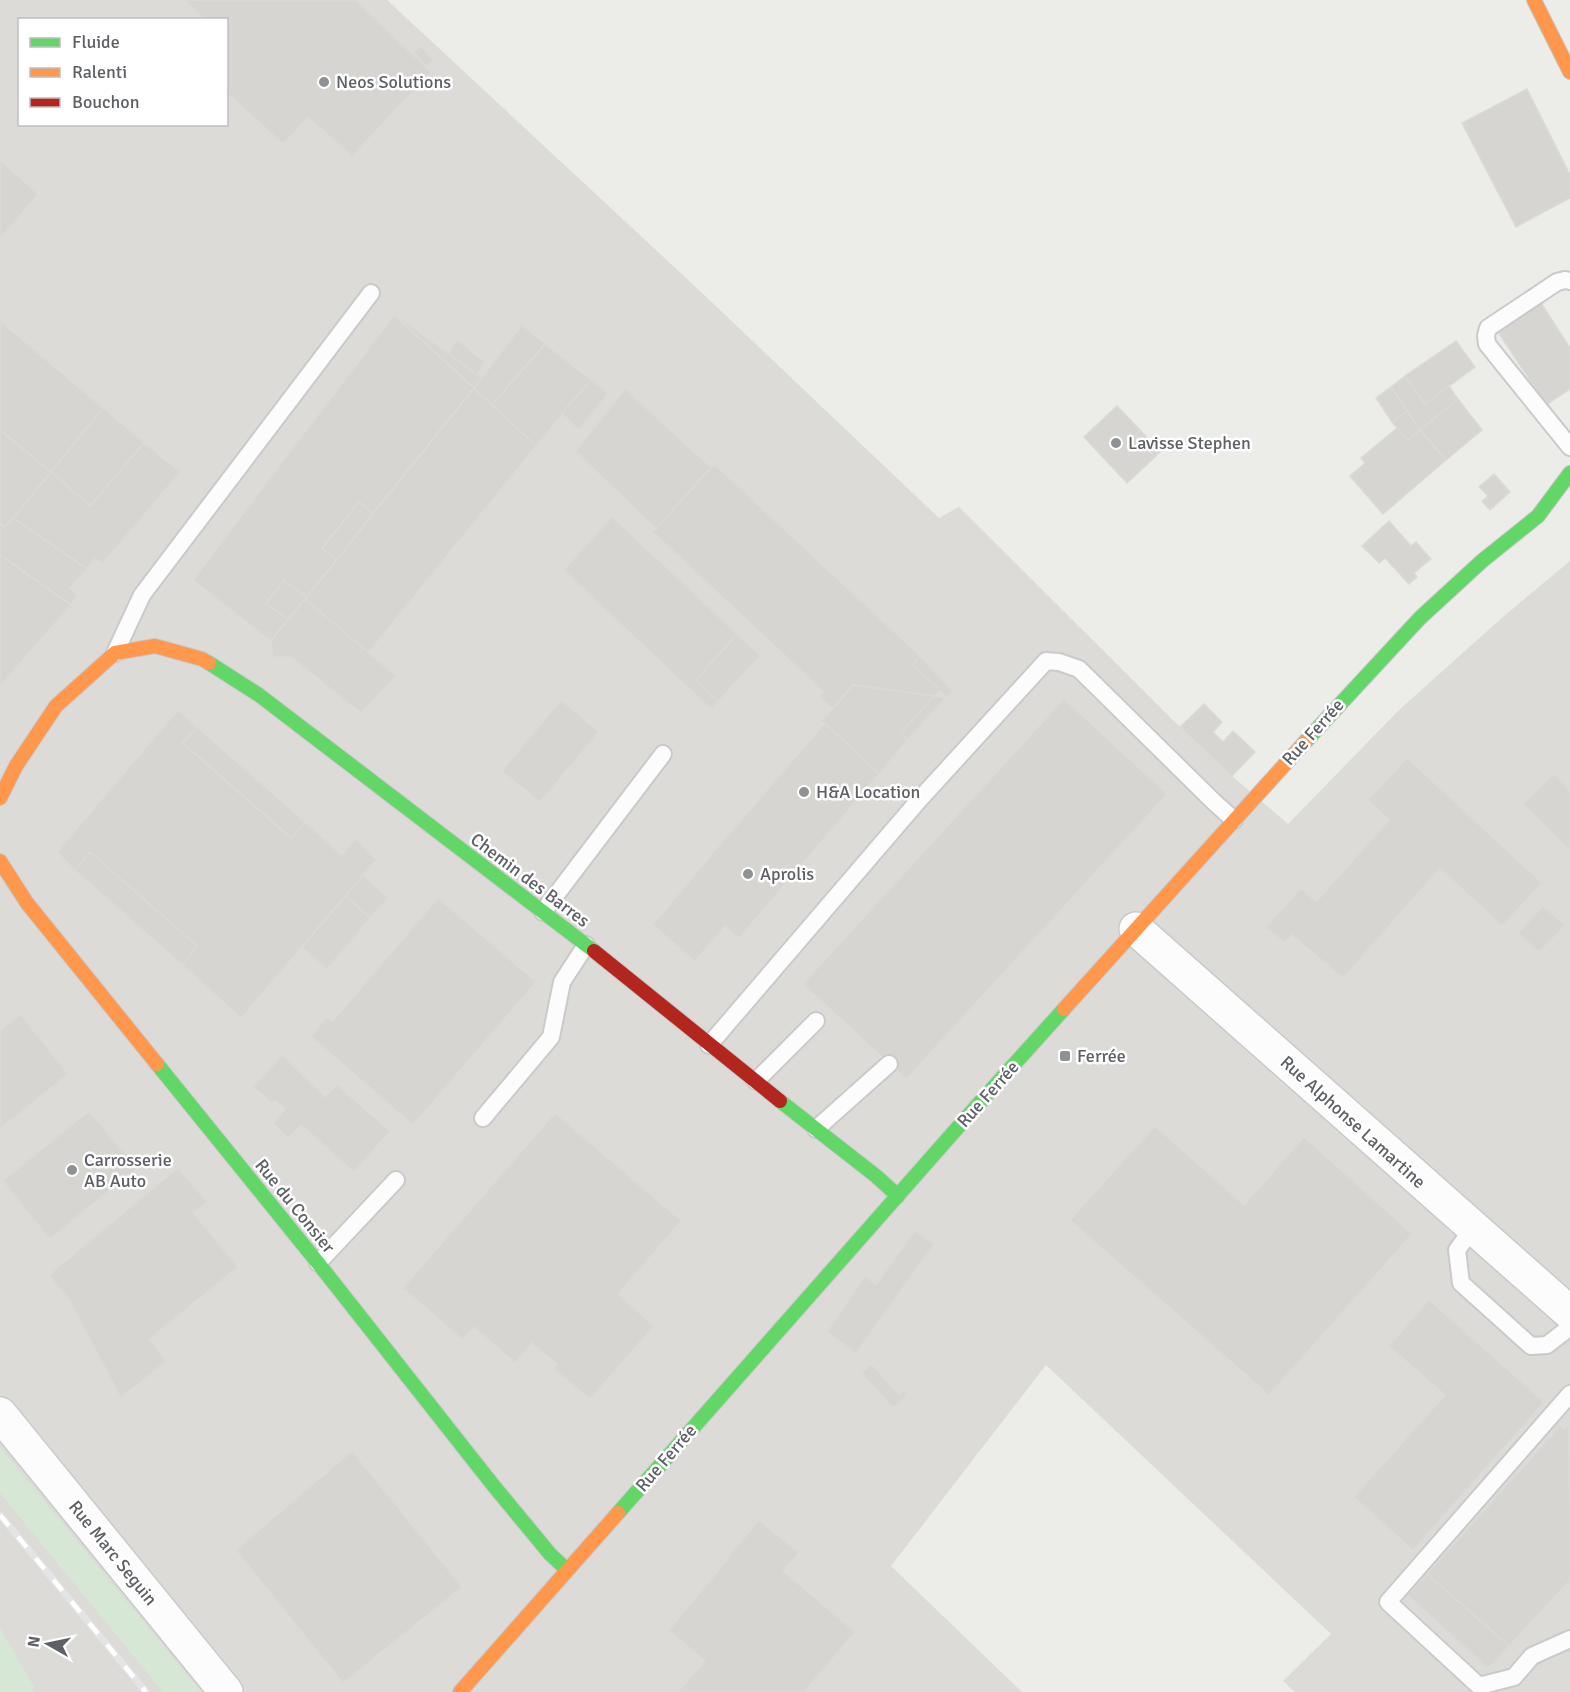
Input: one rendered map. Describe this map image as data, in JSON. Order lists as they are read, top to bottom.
{
  "streets": {
    "street": [
      "Rue Ferrée",
      "Chemin des Barres",
      "Rue Alphonse Lamartine",
      "Rue du Consier",
      "Rue Marc Seguin"
    ]
  },
  "crossings": [
    ["Rue Ferrée", "Chemin des Barres"],
    ["Rue Ferrée", "Rue Alphonse Lamartine"],
    ["Rue Ferrée", "Rue du Consier"]
  ],
  "places": {
    "other": [
      "Neos Solutions",
      "Lavisse Stephen",
      "H&A Location",
      "Aprolis",
      "Carrosserie AB Auto"
    ],
    "transit": ["Ferrée"]
  },
  "legend": ["Fluide", "Ralenti", "Bouchon"],
  "north": "left"
}
